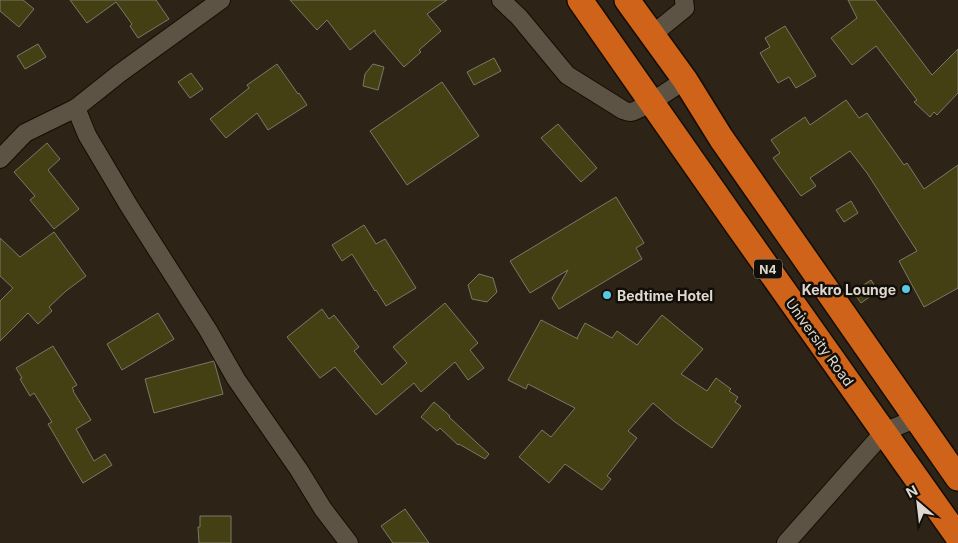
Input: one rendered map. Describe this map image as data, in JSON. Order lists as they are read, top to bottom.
{
  "streets": {
    "highway": ["N4", "University Road"]
  },
  "places": ["Kekro Lounge", "Bedtime Hotel"],
  "north": "top left"
}
